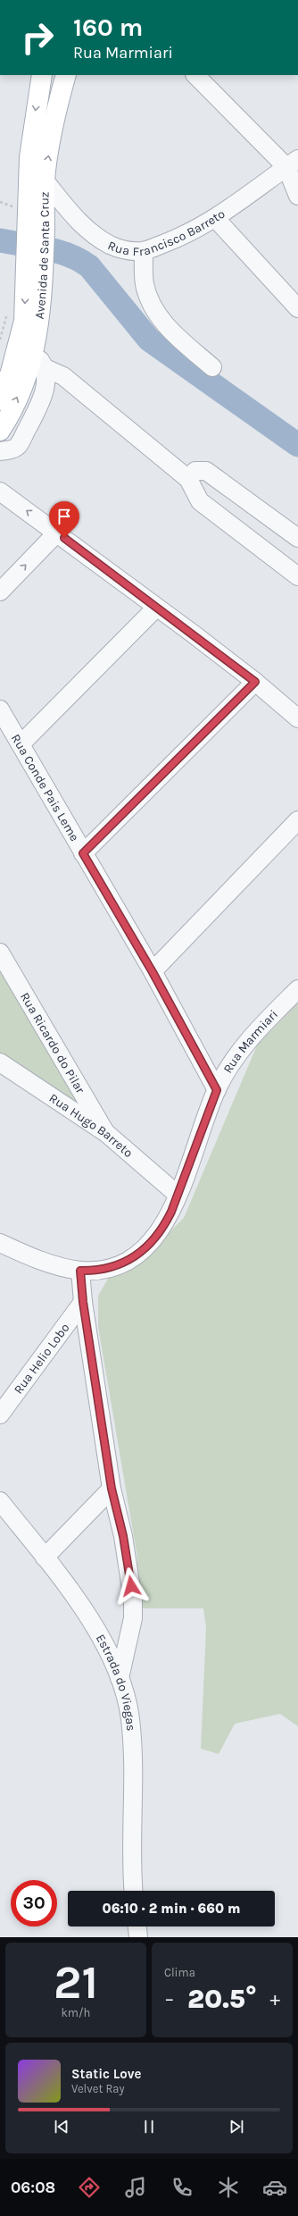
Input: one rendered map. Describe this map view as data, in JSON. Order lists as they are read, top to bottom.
{
  "streets": {
    "main road": ["Avenida de Santa Cruz"],
    "street": [
      "Rua Francisco Barreto",
      "Rua Conde Pais Leme",
      "Rua Marmiari",
      "Rua Ricardo do Pilar",
      "Rua Hugo Barreto",
      "Rua Helio Lobo",
      "Estrada do Viegas"
    ]
  },
  "crossings": [
    ["Rua Francisco Barreto", "Avenida de Santa Cruz"],
    ["Rua Conde Pais Leme", "Rua Marmiari"],
    ["Rua Marmiari", "Rua Hugo Barreto"],
    ["Rua Ricardo do Pilar", "Rua Hugo Barreto"]
  ],
  "page": {
    "turn": ["160 m", "Rua Marmiari"],
    "limit": "30",
    "trip": "06:10 · 2 min · 660 m",
    "tile": [
      ["21", "km/h"],
      "Clima"
    ],
    "heat": ["−", "20.5°", "+"],
    "song": ["Static Love", "Velvet Ray"],
    "tabs": "06:08"
  }
}
